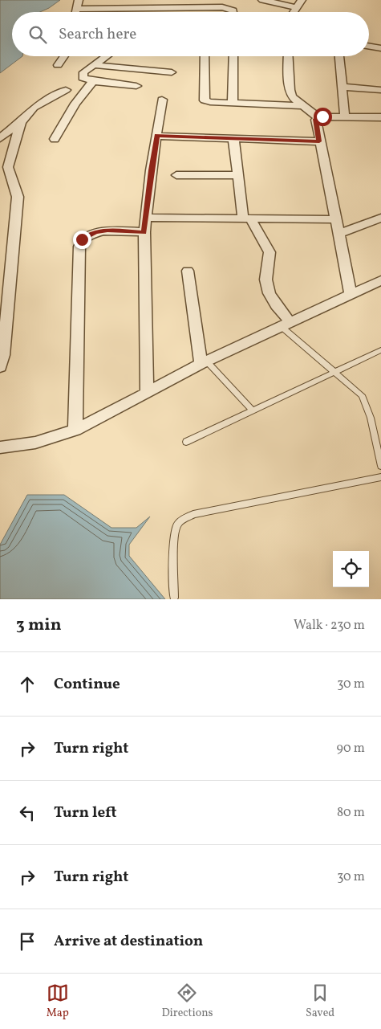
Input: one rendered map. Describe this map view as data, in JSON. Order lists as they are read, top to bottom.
{
  "page": {
    "search": "Search here",
    "heading": ["3 min", "Walk · 230 m"],
    "list": [
      ["Continue", "30 m"],
      ["Turn right", "90 m"],
      ["Turn left", "80 m"],
      ["Turn right", "30 m"],
      "Arrive at destination"
    ],
    "nav": ["Map", "Directions", "Saved"]
  }
}
